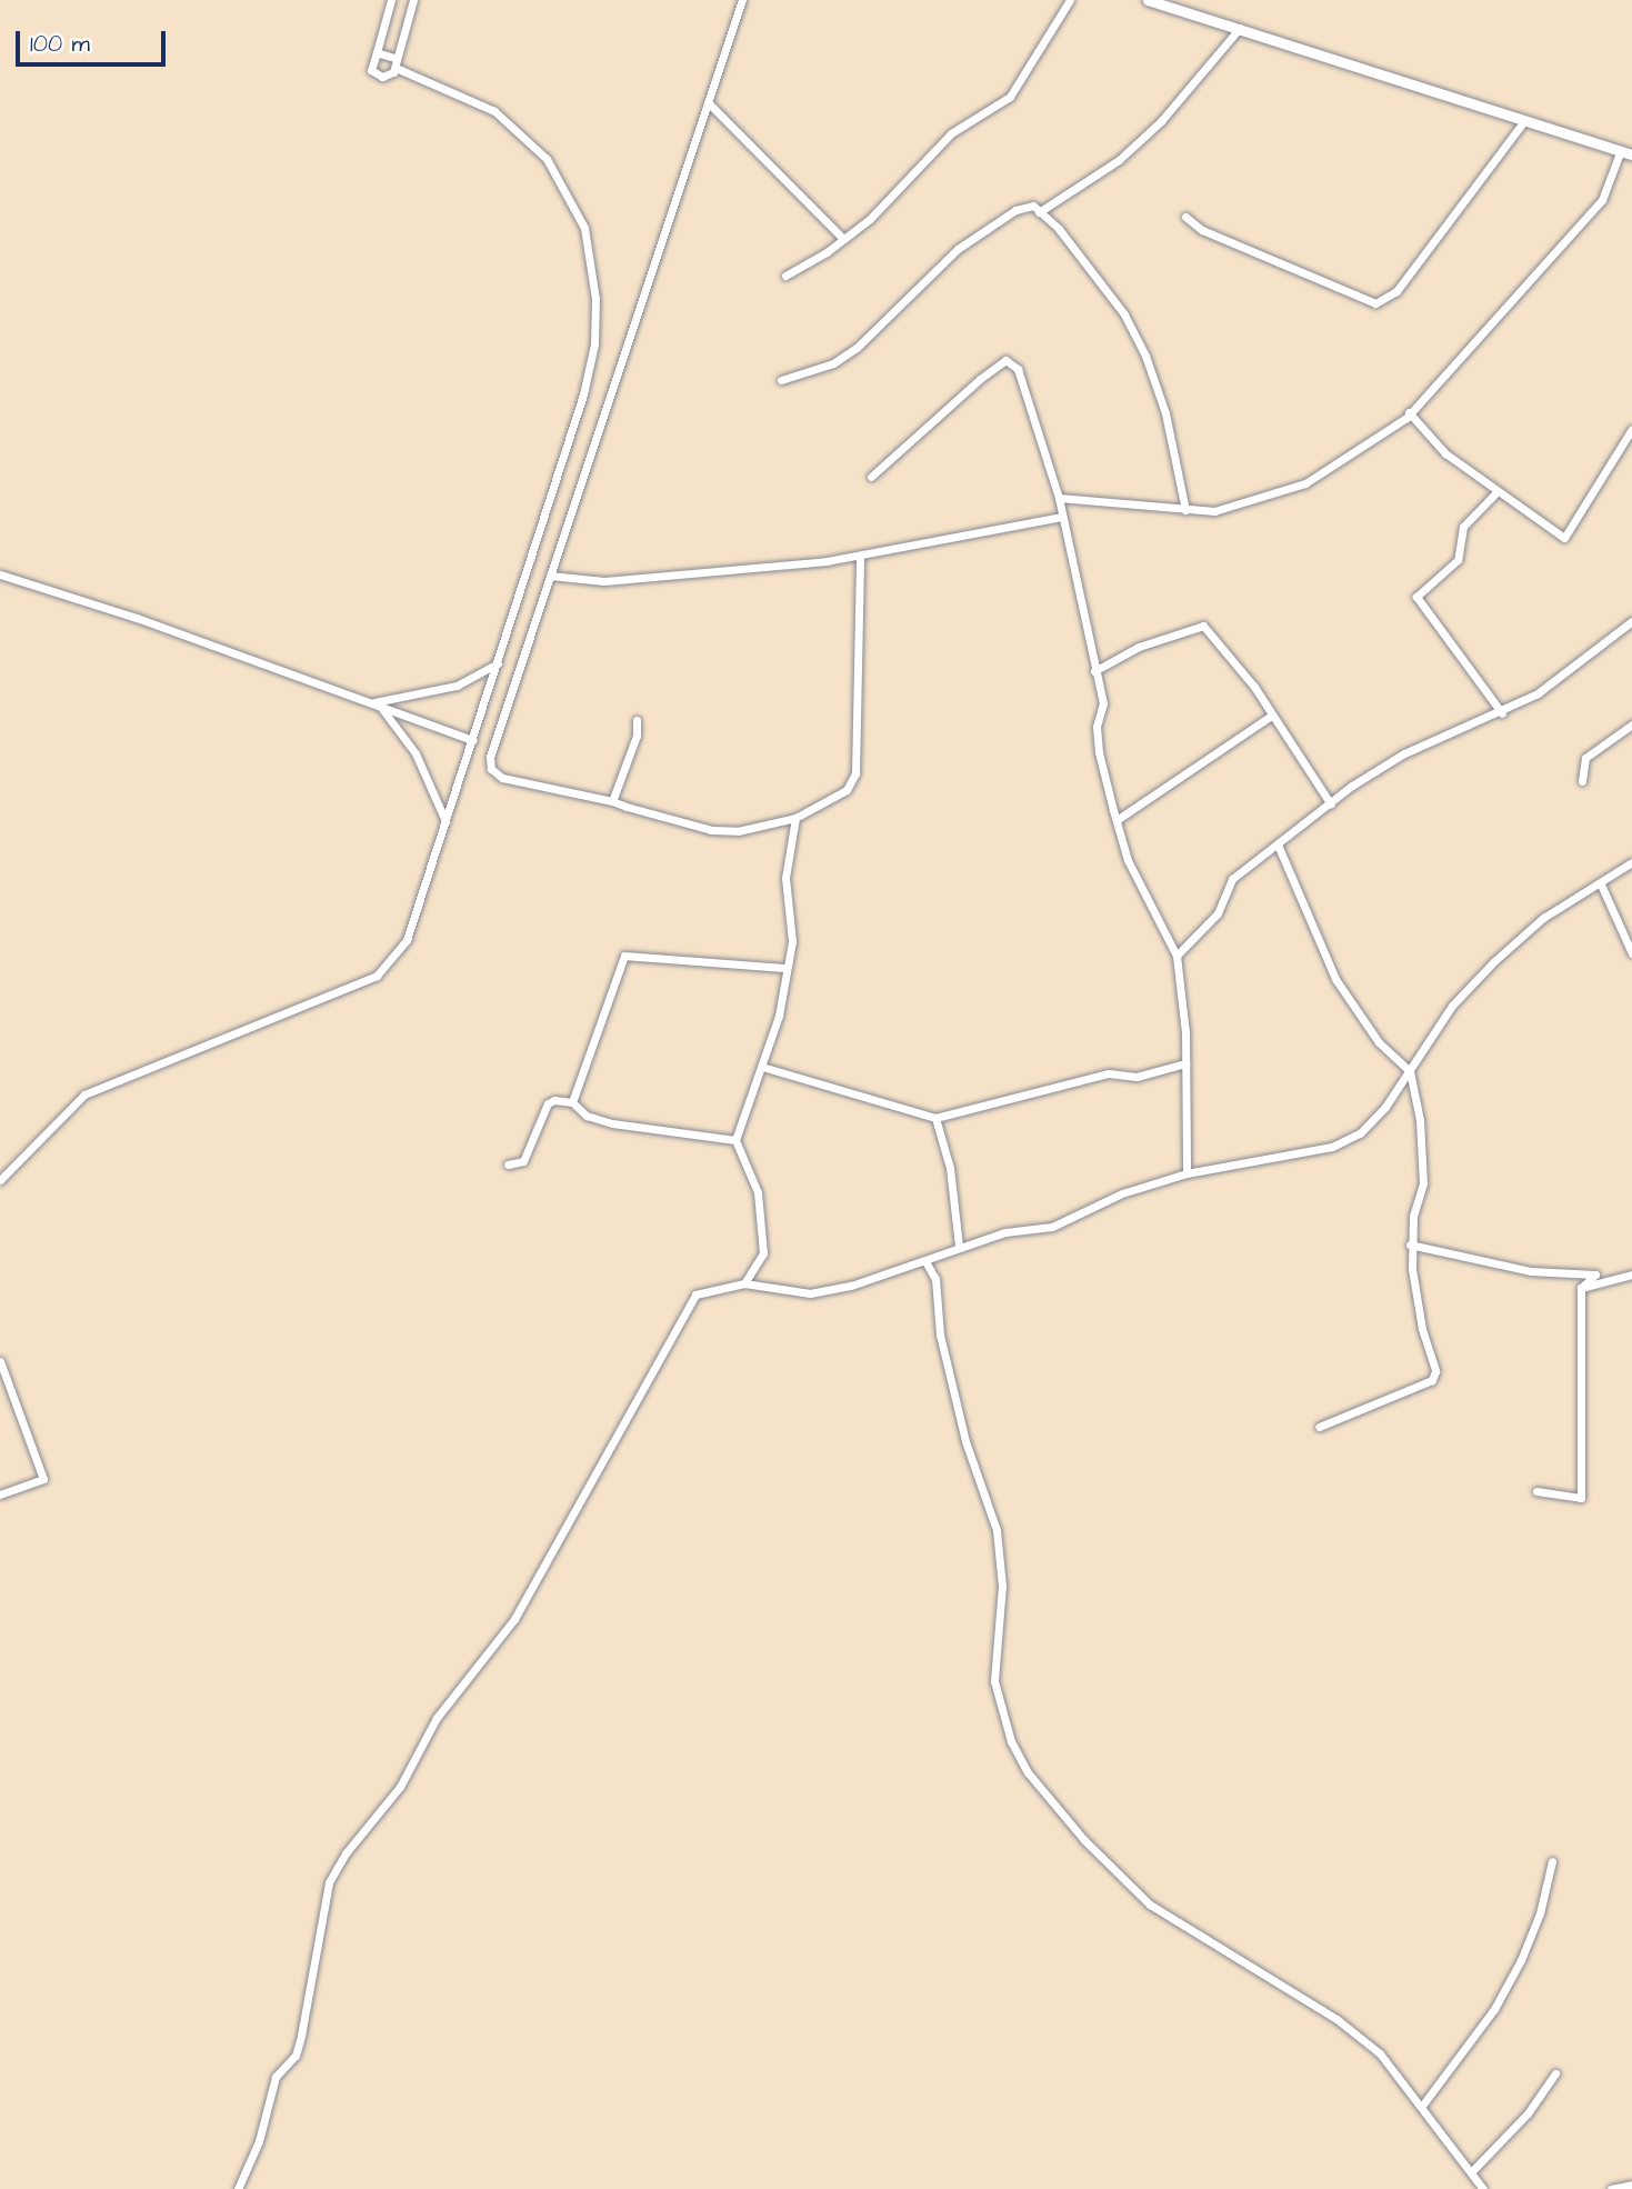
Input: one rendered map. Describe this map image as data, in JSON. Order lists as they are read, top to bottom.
{
  "scale_bar": "100 m"
}
